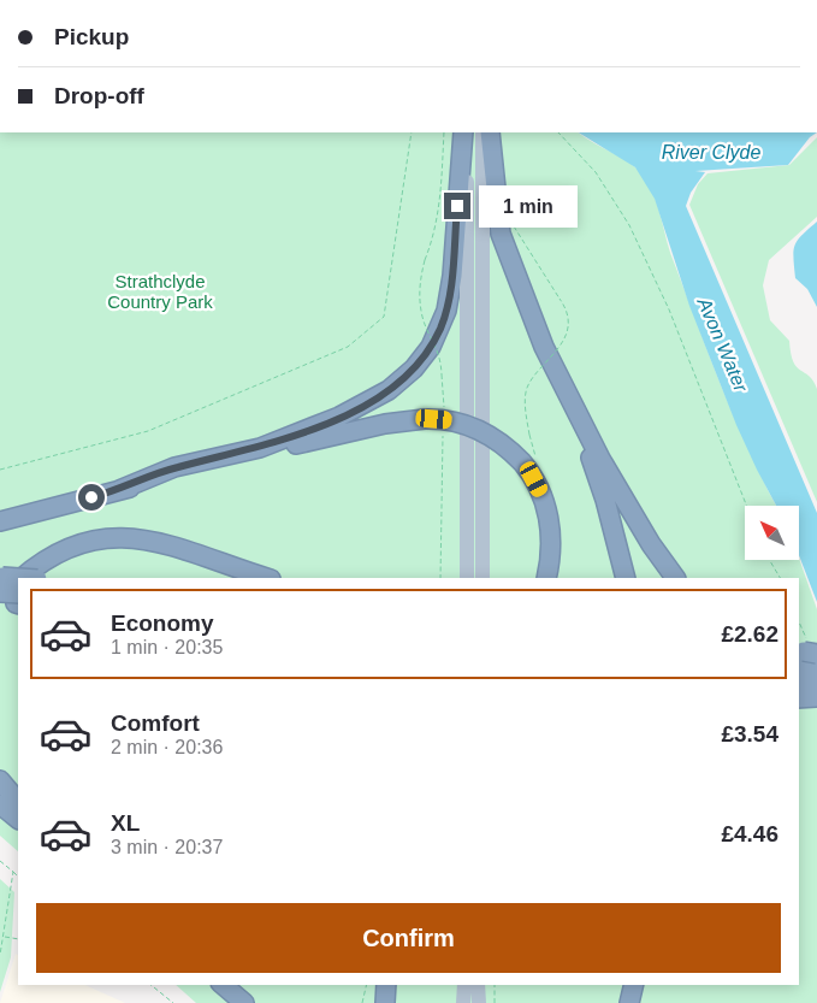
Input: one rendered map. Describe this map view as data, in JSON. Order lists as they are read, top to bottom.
{
  "water": ["River Clyde", "Avon Water"],
  "parks": ["Strathclyde Country Park"],
  "north": "top left",
  "page": {
    "banner": ["Pickup", "Drop-off"],
    "bubble": "1 min",
    "list": [
      {
        "name": "Economy",
        "note": "1 min · 20:35",
        "value": "£2.62"
      },
      {
        "name": "Comfort",
        "note": "2 min · 20:36",
        "value": "£3.54"
      },
      {
        "name": "XL",
        "note": "3 min · 20:37",
        "value": "£4.46"
      }
    ],
    "buttons": "Confirm"
  }
}
